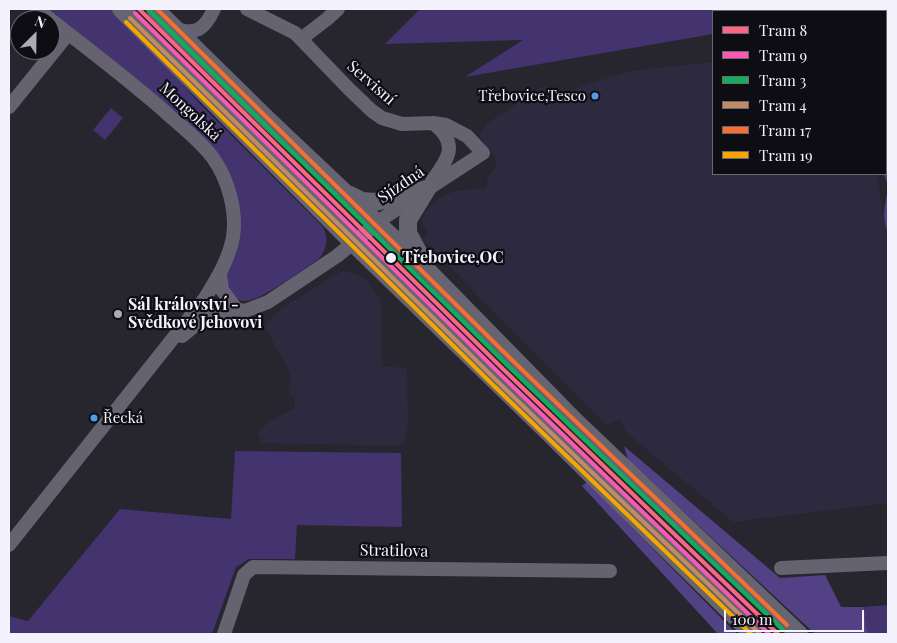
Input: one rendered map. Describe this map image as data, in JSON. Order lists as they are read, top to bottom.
{
  "streets": {
    "street": [
      "Servisní",
      "Mongolská",
      "Sjízdná",
      "Stratilova"
    ]
  },
  "crossings": [
    ["Servisní", "Sjízdná"]
  ],
  "places": [
    "Třebovice,Tesco",
    "Třebovice,OC",
    "Sál království - Svědkové Jehovovi",
    "Řecká"
  ],
  "lines": [
    "tram line 8",
    "tram line 3",
    "tram line 17",
    "tram line 9",
    "tram line 4",
    "tram line 19"
  ],
  "legend": [
    "Tram 8",
    "Tram 9",
    "Tram 3",
    "Tram 4",
    "Tram 17",
    "Tram 19"
  ],
  "scale_bar": "100 m",
  "north": "top right"
}
